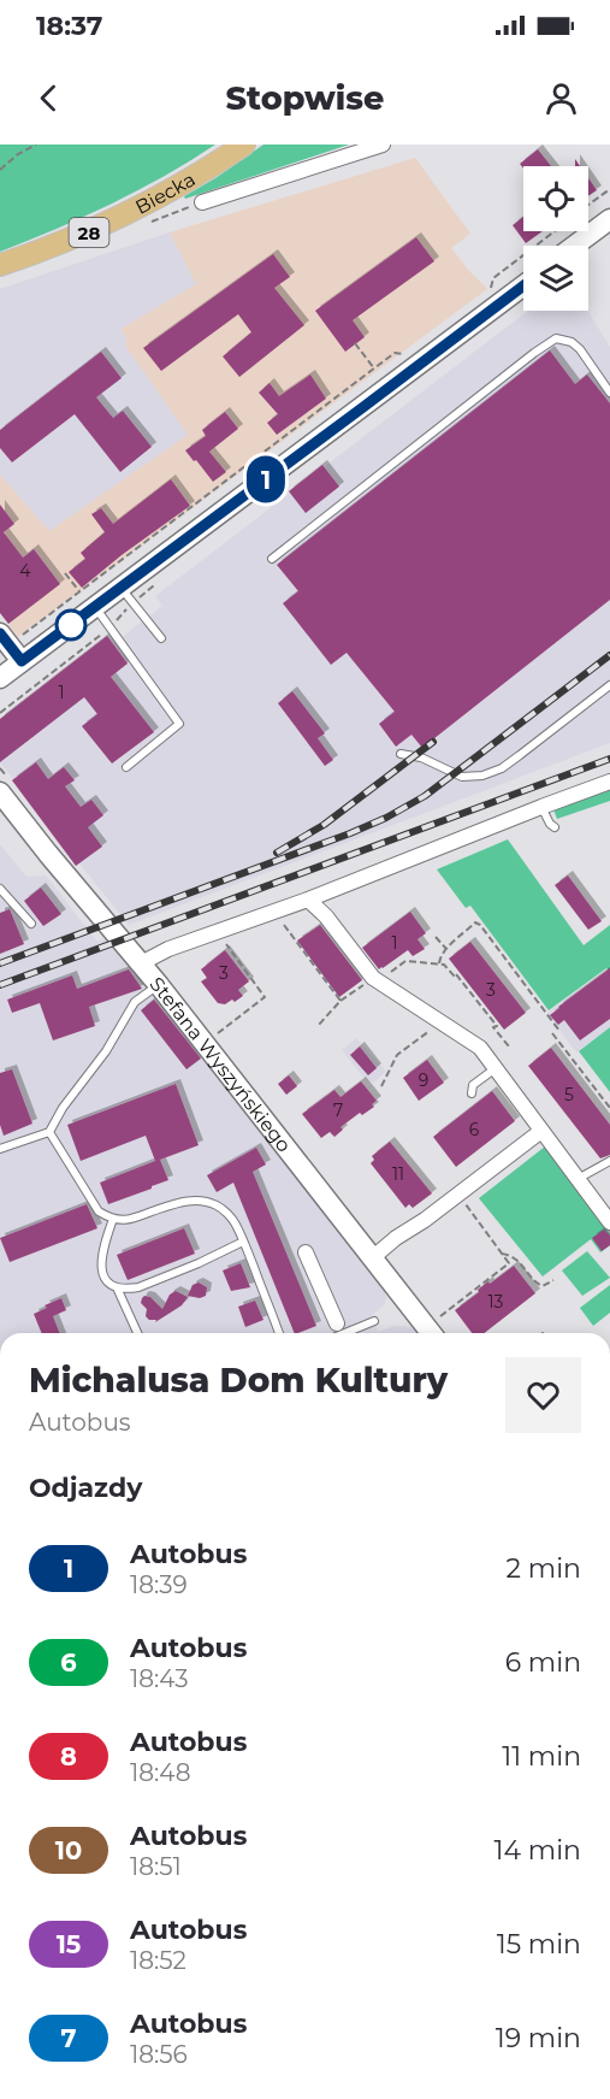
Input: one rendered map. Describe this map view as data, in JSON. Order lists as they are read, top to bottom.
{
  "streets": {
    "main road": ["Biecka", "28"],
    "street": ["Stefana Wyszyńskiego"]
  },
  "lines": ["bus line 1"],
  "house_numbers": [
    "4",
    "1",
    "1",
    "3",
    "3",
    "9",
    "5",
    "7",
    "6",
    "11",
    "13"
  ],
  "page": {
    "status": "18:37",
    "header": "Stopwise",
    "on_map": "1",
    "heading": [
      ["Michalusa Dom Kultury", "Autobus"],
      "Odjazdy"
    ],
    "list": [
      {
        "mark": "1",
        "name": "Autobus",
        "note": "18:39",
        "value": "2 min"
      },
      {
        "mark": "6",
        "name": "Autobus",
        "note": "18:43",
        "value": "6 min"
      },
      {
        "mark": "8",
        "name": "Autobus",
        "note": "18:48",
        "value": "11 min"
      },
      {
        "mark": "10",
        "name": "Autobus",
        "note": "18:51",
        "value": "14 min"
      },
      {
        "mark": "15",
        "name": "Autobus",
        "note": "18:52",
        "value": "15 min"
      },
      {
        "mark": "7",
        "name": "Autobus",
        "note": "18:56",
        "value": "19 min"
      }
    ]
  }
}
